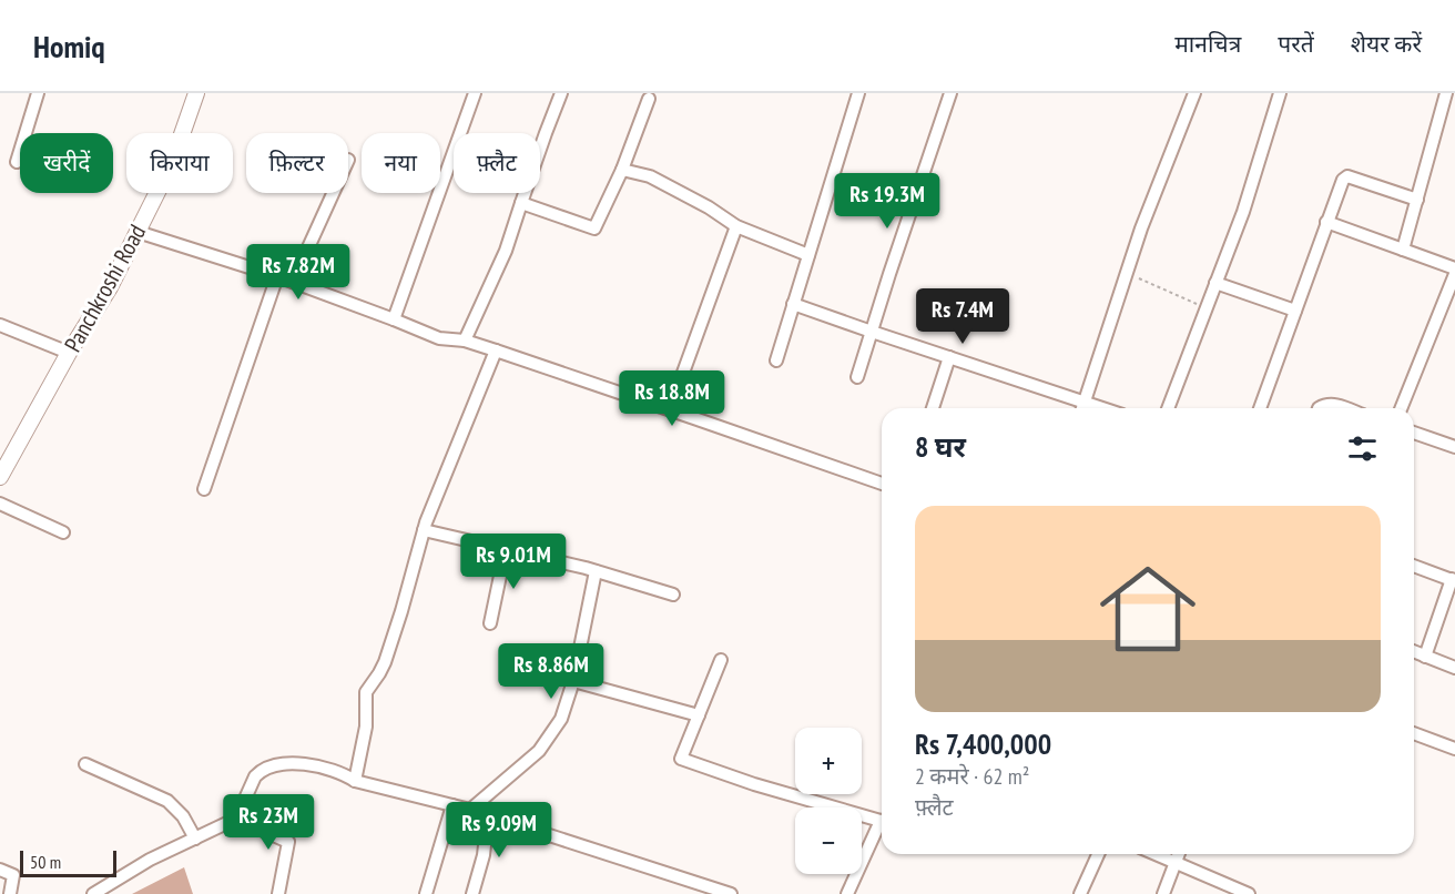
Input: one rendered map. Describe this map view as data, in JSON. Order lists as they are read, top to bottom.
{
  "streets": {
    "street": ["Panchkroshi Road"]
  },
  "scale_bar": "50 m",
  "page": {
    "header": "Homiq",
    "nav": ["मानचित्र", "परतें", "शेयर करें"],
    "chip": [
      "खरीदें",
      "किराया",
      "फ़िल्टर",
      "नया",
      "फ़्लैट"
    ],
    "price": [
      "Rs 19.3M",
      "Rs 7.82M",
      "Rs 7.4M",
      "Rs 18.8M",
      "Rs 9.01M",
      "Rs 8.86M",
      "Rs 23M",
      "Rs 9.09M"
    ],
    "heading": "8 घर",
    "list": [
      {
        "name": "Rs 7,400,000",
        "note": "2 कमरे · 62 m² · फ़्लैट"
      }
    ],
    "map_buttons": ["+", "−"],
    "scale": "50 m"
  }
}
